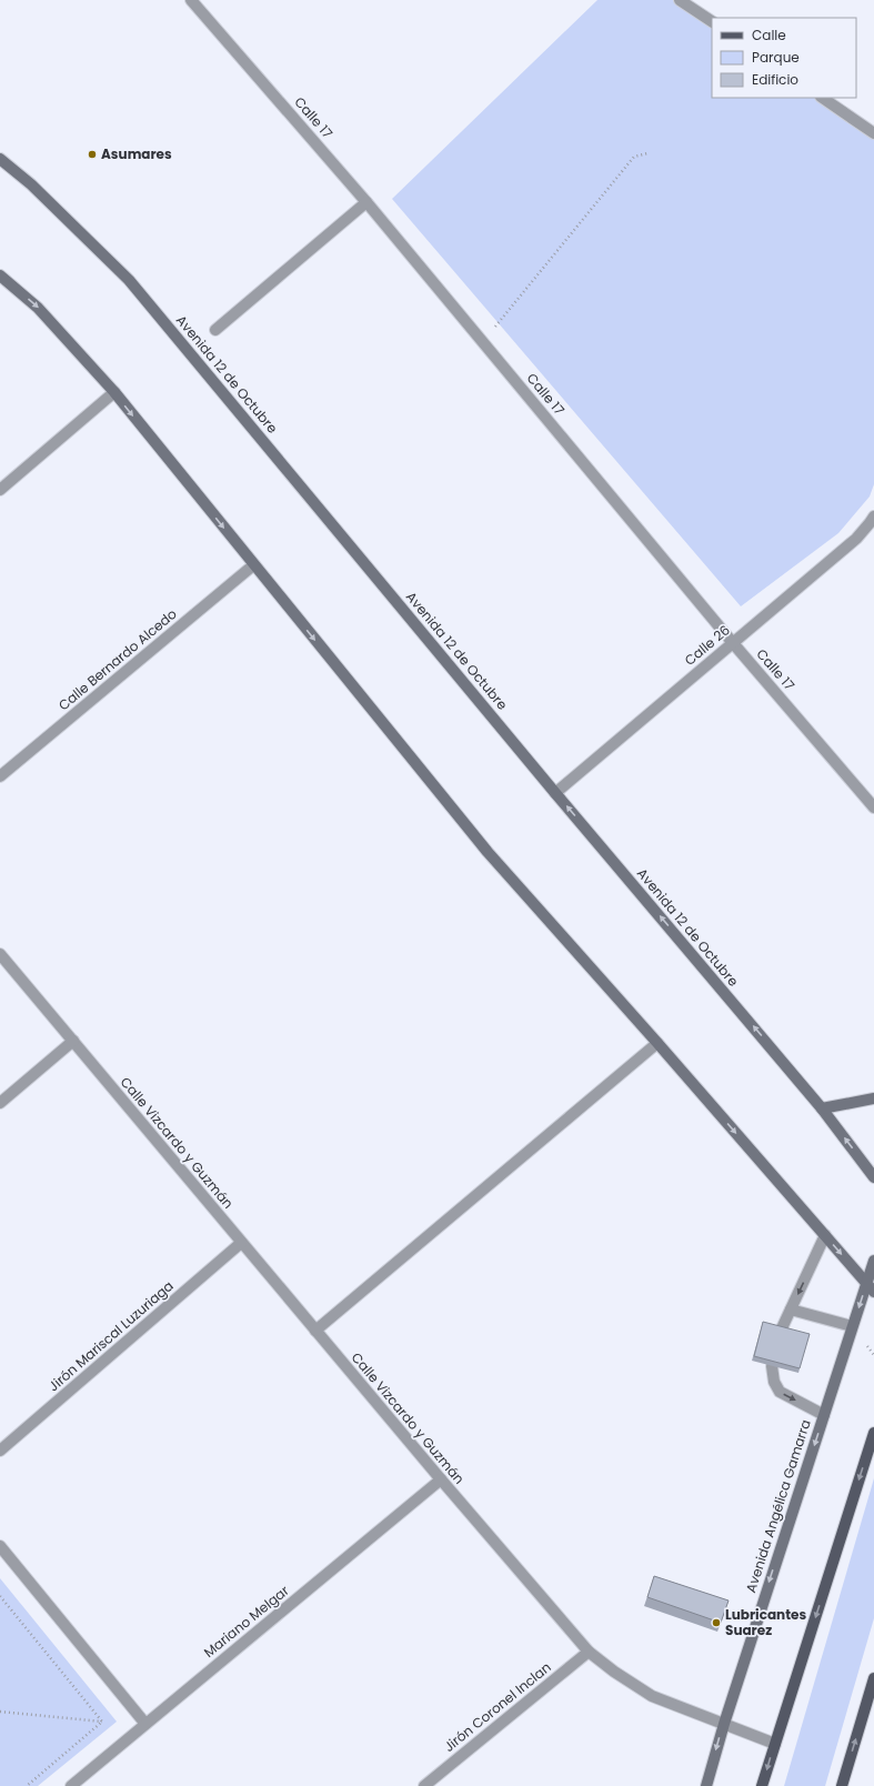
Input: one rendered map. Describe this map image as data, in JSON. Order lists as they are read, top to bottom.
{
  "streets": {
    "main road": ["Avenida 12 de Octubre", "Avenida Angélica Gamarra"],
    "street": [
      "Calle 17",
      "Calle 26",
      "Calle Bernardo Alcedo",
      "Calle Vizcardo y Guzmán",
      "Jirón Mariscal Luzuriaga",
      "Mariano Melgar",
      "Jirón Coronel Inclan"
    ]
  },
  "crossings": [
    ["Calle 17", "Calle 26"],
    ["Avenida 12 de Octubre", "Calle 26"],
    ["Calle Vizcardo y Guzmán", "Jirón Mariscal Luzuriaga"],
    ["Calle Vizcardo y Guzmán", "Avenida Angélica Gamarra"],
    ["Calle Vizcardo y Guzmán", "Mariano Melgar"],
    ["Calle Vizcardo y Guzmán", "Jirón Coronel Inclan"]
  ],
  "places": ["Asumares", "Lubricantes Suarez"],
  "legend": ["Calle", "Parque", "Edificio"]
}
